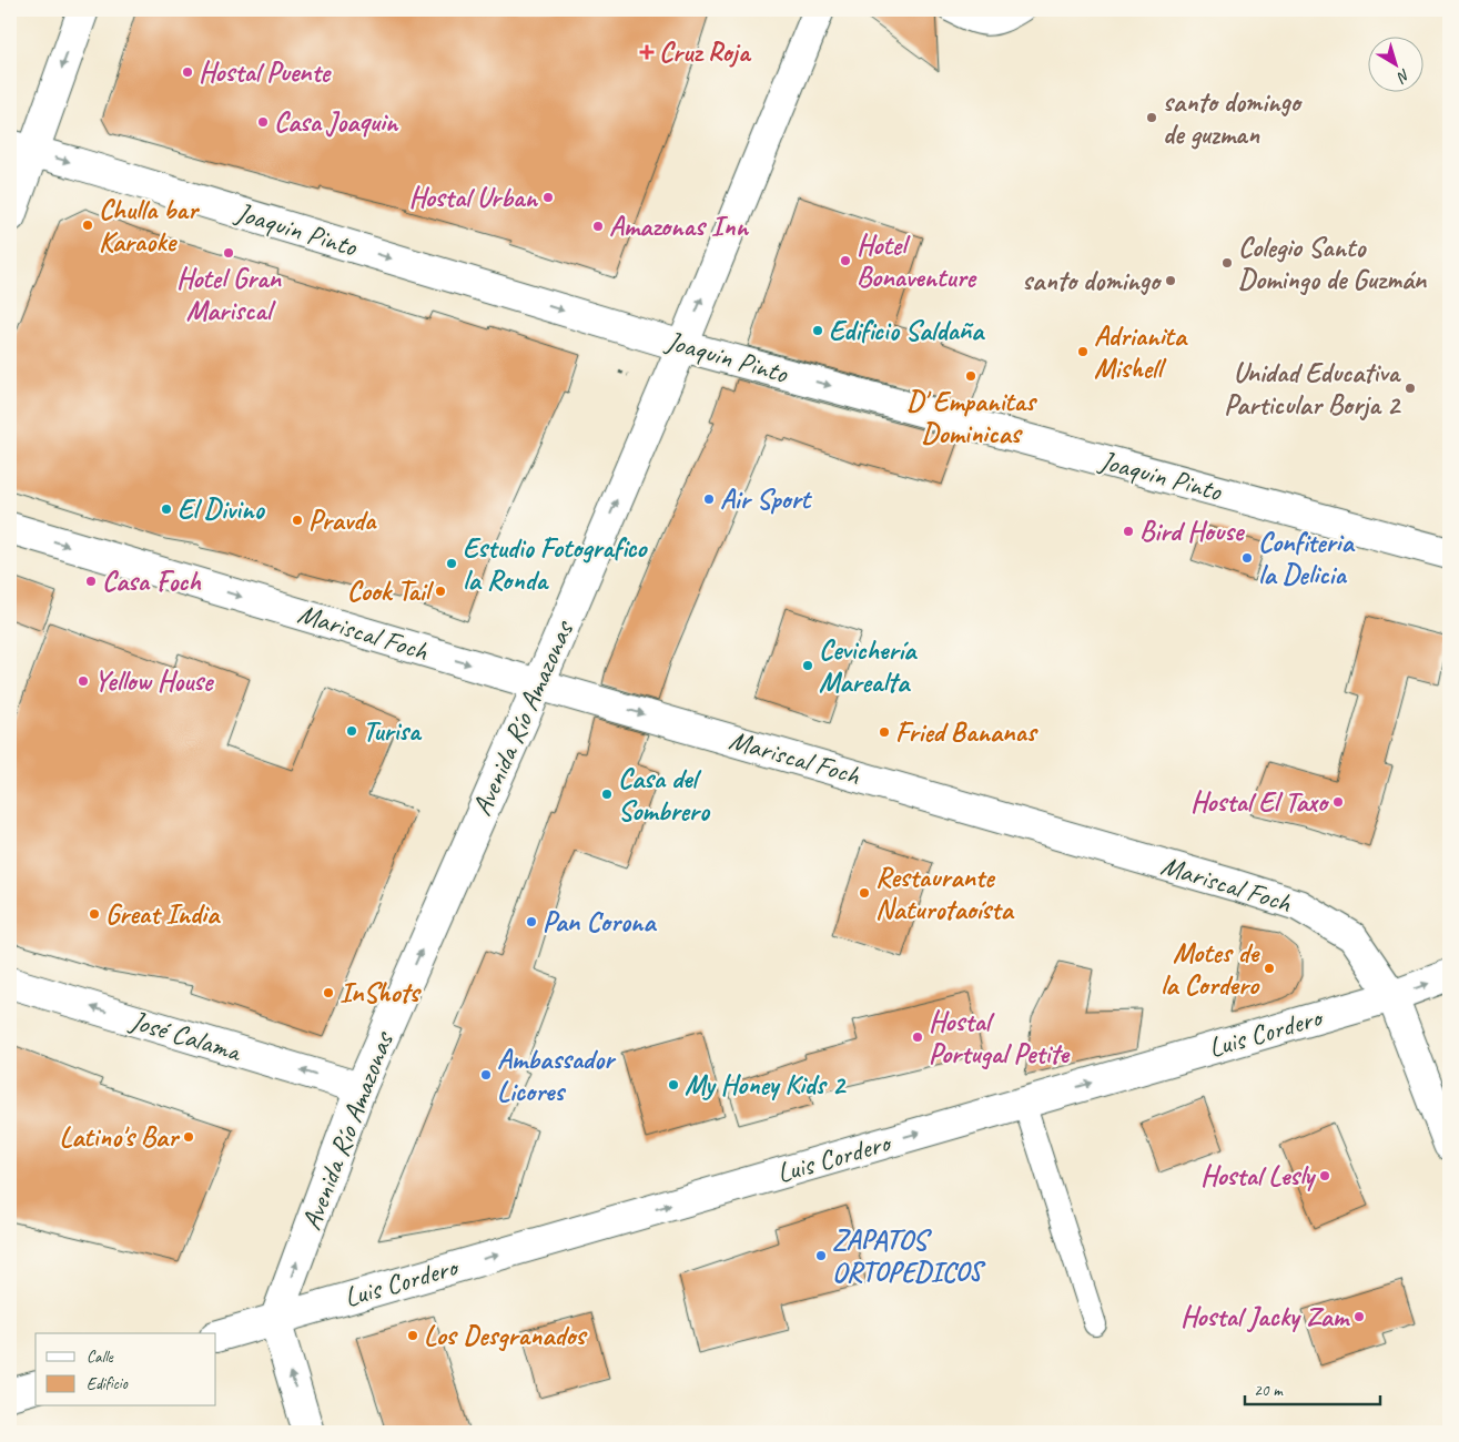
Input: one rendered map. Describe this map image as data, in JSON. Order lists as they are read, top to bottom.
{
  "streets": {
    "street": [
      "Joaquin Pinto",
      "Mariscal Foch",
      "Avenida Río Amazonas",
      "Luis Cordero",
      "José Calama"
    ]
  },
  "crossings": [
    ["Joaquin Pinto", "Avenida Río Amazonas"],
    ["Mariscal Foch", "Avenida Río Amazonas"],
    ["Mariscal Foch", "Luis Cordero"],
    ["Avenida Río Amazonas", "Luis Cordero"],
    ["Avenida Río Amazonas", "José Calama"]
  ],
  "one_way": [
    "Joaquin Pinto",
    "Mariscal Foch",
    "Avenida Río Amazonas",
    "Luis Cordero",
    "José Calama"
  ],
  "places": {
    "health": ["Cruz Roja"],
    "other": [
      "Hostal Puente",
      "santo domingo de guzman",
      "Casa Joaquin",
      "Hostal Urban",
      "Chulla bar Karaoke",
      "Amazonas Inn",
      "Hotel Gran Mariscal",
      "Hotel Bonaventure",
      "Colegio Santo Domingo de Guzmán",
      "santo domingo",
      "Edificio Saldaña",
      "Adrianita Mishell",
      "D' Empanitas Dominicas",
      "Unidad Educativa Particular Borja 2",
      "Air Sport",
      "El Divino",
      "Pravda",
      "Bird House",
      "Confiteria la Delicia",
      "Estudio Fotografico la Ronda",
      "Casa Foch",
      "Cook Tail",
      "Cevichería Marealta",
      "Yellow House",
      "Turisa",
      "Fried Bananas",
      "Casa del Sombrero",
      "Hostal El Taxo",
      "Restaurante Naturotaoísta",
      "Great India",
      "Pan Corona",
      "Motes de la Cordero",
      "InShots",
      "Hostal Portugal Petite",
      "Ambassador Licores",
      "My Honey Kids 2",
      "Latino's Bar",
      "Hostal Lesly",
      "ZAPATOS ORTOPEDICOS",
      "Hostal Jacky Zam",
      "Los Desgranados"
    ]
  },
  "legend": ["Calle", "Edificio"],
  "scale_bar": "20 m",
  "north": "bottom right"
}
